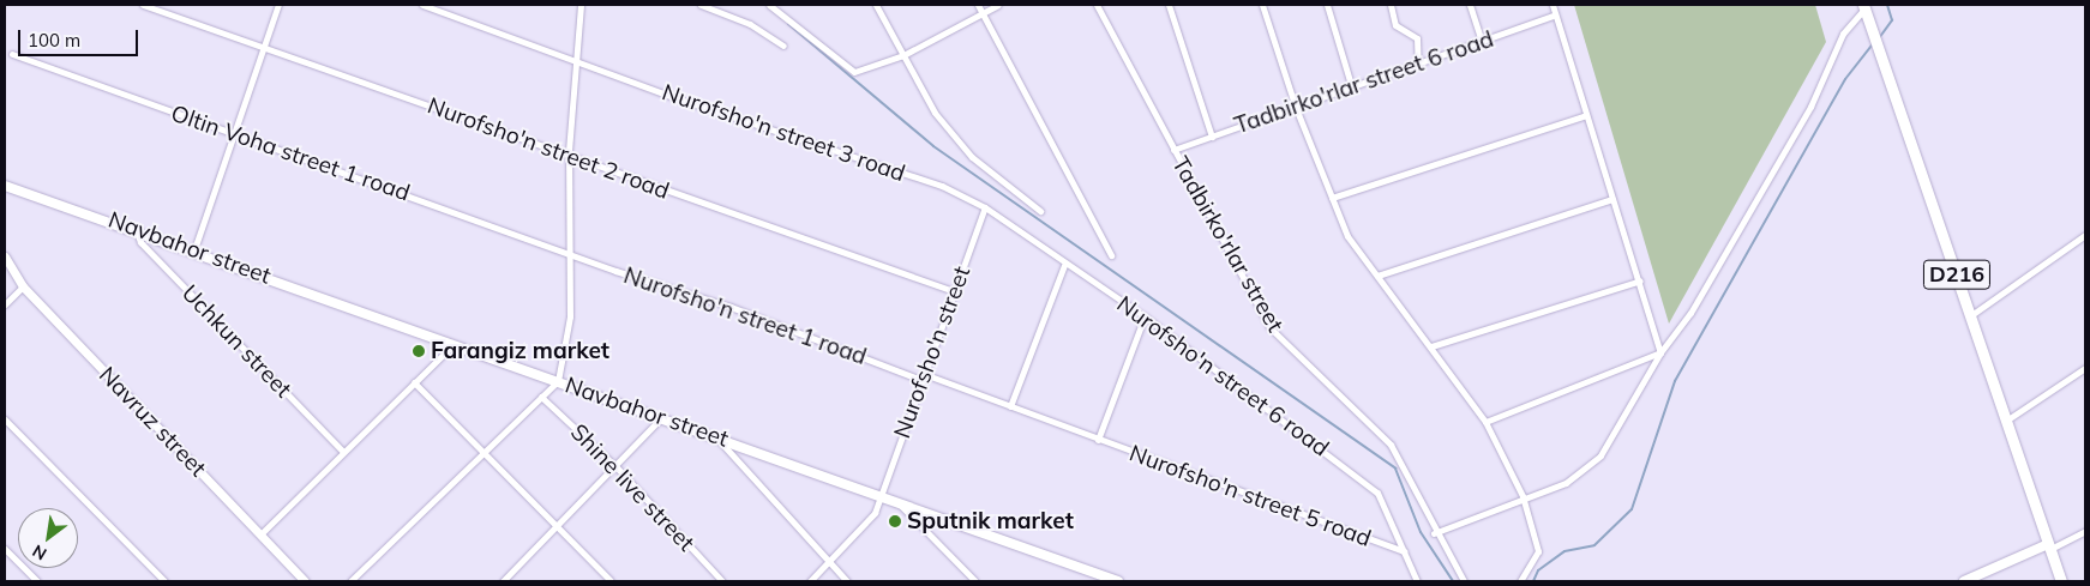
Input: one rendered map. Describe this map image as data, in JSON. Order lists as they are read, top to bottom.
{
  "streets": {
    "main road": ["Navbahor street", "D216"],
    "street": [
      "Tadbirko'rlar street 6 road",
      "Nurofsho'n street 3 road",
      "Nurofsho'n street 2 road",
      "Oltin Voha street 1 road",
      "Tadbirko'rlar street",
      "Nurofsho'n street 1 road",
      "Uchkun street",
      "Nurofsho'n street",
      "Nurofsho'n street 6 road",
      "Navruz street",
      "Shine live street",
      "Nurofsho'n street 5 road"
    ]
  },
  "crossings": [
    ["Tadbirko'rlar street 6 road", "Tadbirko'rlar street"],
    ["Nurofsho'n street 3 road", "Nurofsho'n street"],
    ["Nurofsho'n street 3 road", "Nurofsho'n street 6 road"],
    ["Nurofsho'n street 2 road", "Nurofsho'n street"],
    ["Oltin Voha street 1 road", "Nurofsho'n street 1 road"],
    ["Navbahor street", "Uchkun street"],
    ["Navbahor street", "Nurofsho'n street"],
    ["Nurofsho'n street 1 road", "Nurofsho'n street"],
    ["Nurofsho'n street 1 road", "Nurofsho'n street 5 road"],
    ["Nurofsho'n street", "Nurofsho'n street 6 road"],
    ["Nurofsho'n street", "Nurofsho'n street 5 road"],
    ["Nurofsho'n street 6 road", "Nurofsho'n street 5 road"]
  ],
  "places": ["Farangiz market", "Sputnik market"],
  "scale_bar": "100 m",
  "north": "bottom left"
}
